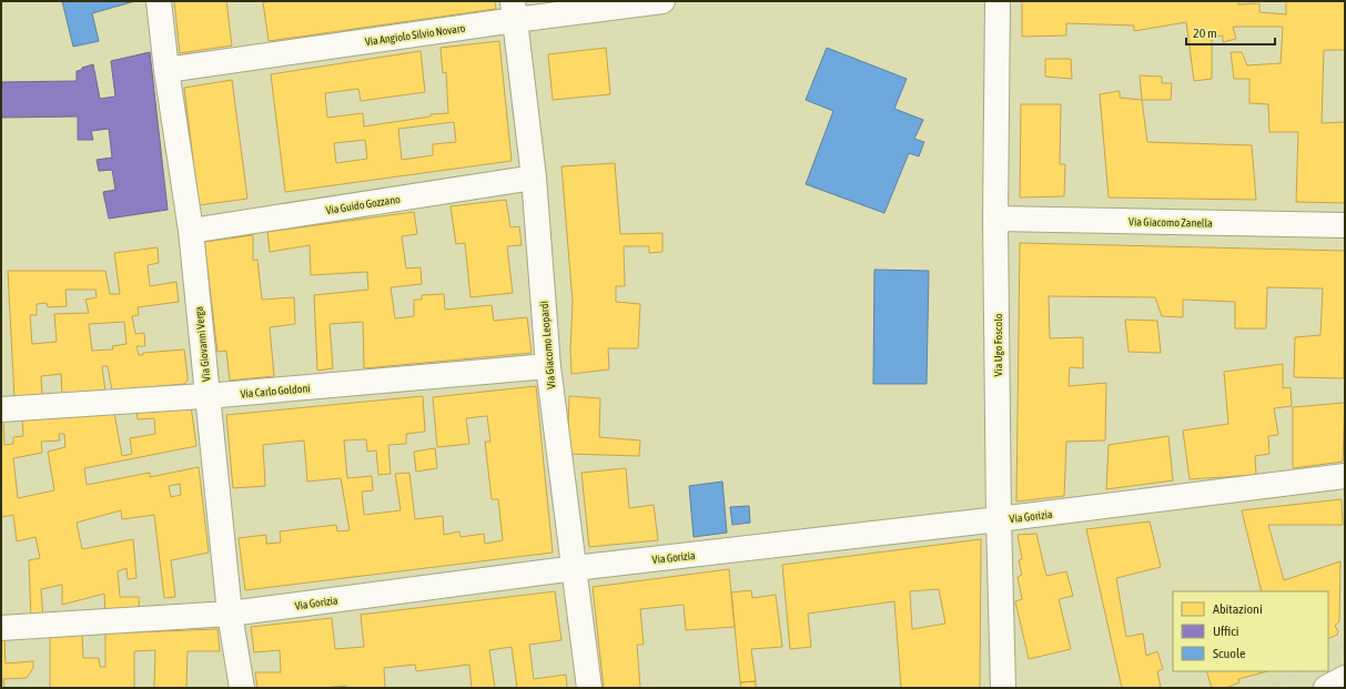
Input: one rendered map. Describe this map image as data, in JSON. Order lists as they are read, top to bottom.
{
  "streets": {
    "street": [
      "Via Angiolo Silvio Novaro",
      "Via Guido Gozzano",
      "Via Giacomo Zanella",
      "Via Giovanni Verga",
      "Via Giacomo Leopardi",
      "Via Ugo Foscolo",
      "Via Carlo Goldoni",
      "Via Gorizia"
    ]
  },
  "crossings": [
    ["Via Angiolo Silvio Novaro", "Via Giovanni Verga"],
    ["Via Angiolo Silvio Novaro", "Via Giacomo Leopardi"],
    ["Via Guido Gozzano", "Via Giovanni Verga"],
    ["Via Guido Gozzano", "Via Giacomo Leopardi"],
    ["Via Giacomo Zanella", "Via Ugo Foscolo"],
    ["Via Giovanni Verga", "Via Carlo Goldoni"],
    ["Via Giovanni Verga", "Via Gorizia"],
    ["Via Giacomo Leopardi", "Via Carlo Goldoni"],
    ["Via Giacomo Leopardi", "Via Gorizia"],
    ["Via Ugo Foscolo", "Via Gorizia"]
  ],
  "legend": ["Abitazioni", "Uffici", "Scuole"],
  "scale_bar": "20 m"
}
